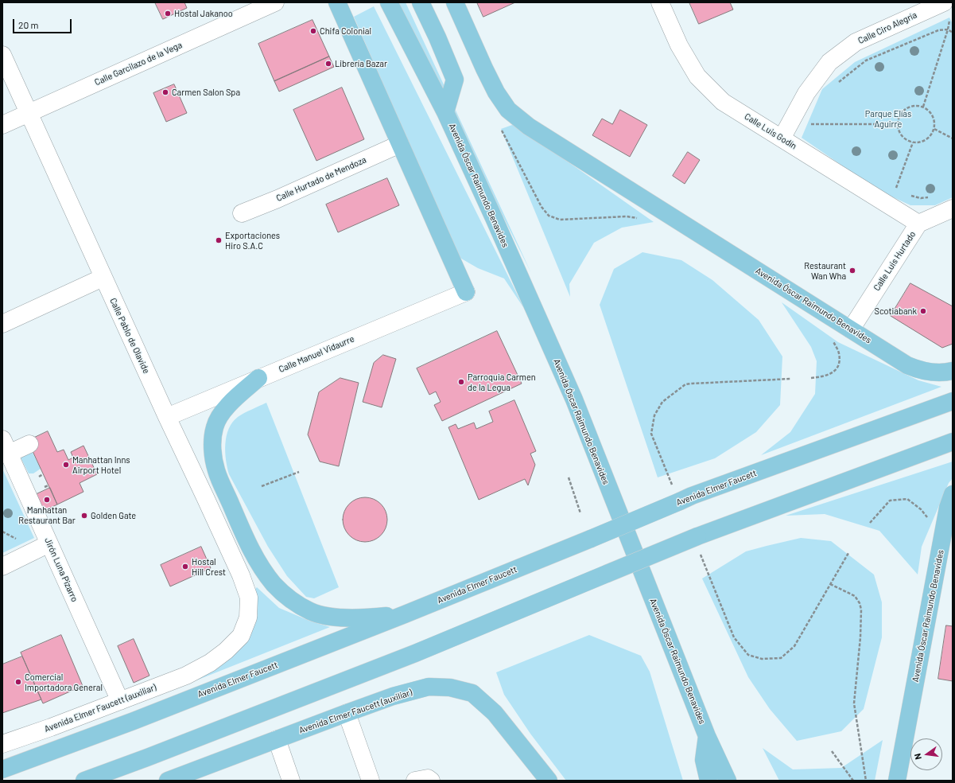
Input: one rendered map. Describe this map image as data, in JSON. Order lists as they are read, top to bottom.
{
  "streets": {
    "main road": ["Avenida Óscar Raimundo Benavides", "Avenida Elmer Faucett", "Avenida Elmer Faucett (auxiliar)"],
    "street": [
      "Calle Ciro Alegría",
      "Calle Garcilazo de la Vega",
      "Calle Luis Godín",
      "Calle Hurtado de Mendoza",
      "Calle Luis Hurtado",
      "Calle Pablo de Olavide",
      "Calle Manuel Vidaurre",
      "Jirón Luna Pizarro"
    ]
  },
  "crossings": [
    ["Calle Ciro Alegría", "Calle Luis Godín"],
    ["Calle Garcilazo de la Vega", "Calle Pablo de Olavide"],
    ["Calle Luis Godín", "Calle Luis Hurtado"],
    ["Avenida Óscar Raimundo Benavides", "Calle Luis Hurtado"],
    ["Calle Pablo de Olavide", "Calle Manuel Vidaurre"],
    ["Calle Pablo de Olavide", "Avenida Elmer Faucett (auxiliar)"],
    ["Jirón Luna Pizarro", "Avenida Elmer Faucett (auxiliar)"]
  ],
  "parks": ["Parque Elías Aguirre"],
  "places": [
    "Hostal Jakanoo",
    "Chifa Colonial",
    "Librería Bazar",
    "Carmen Salon Spa",
    "Exportaciones Hiro S.A.C",
    "Restaurant Wan Wha",
    "Scotiabank",
    "Parroquia Carmen de la Legua",
    "Manhattan Inns Airport Hotel",
    "Manhattan Restaurant Bar",
    "Golden Gate",
    "Hostal Hill Crest",
    "Comercial Importadora General"
  ],
  "scale_bar": "20 m",
  "north": "left"
}
